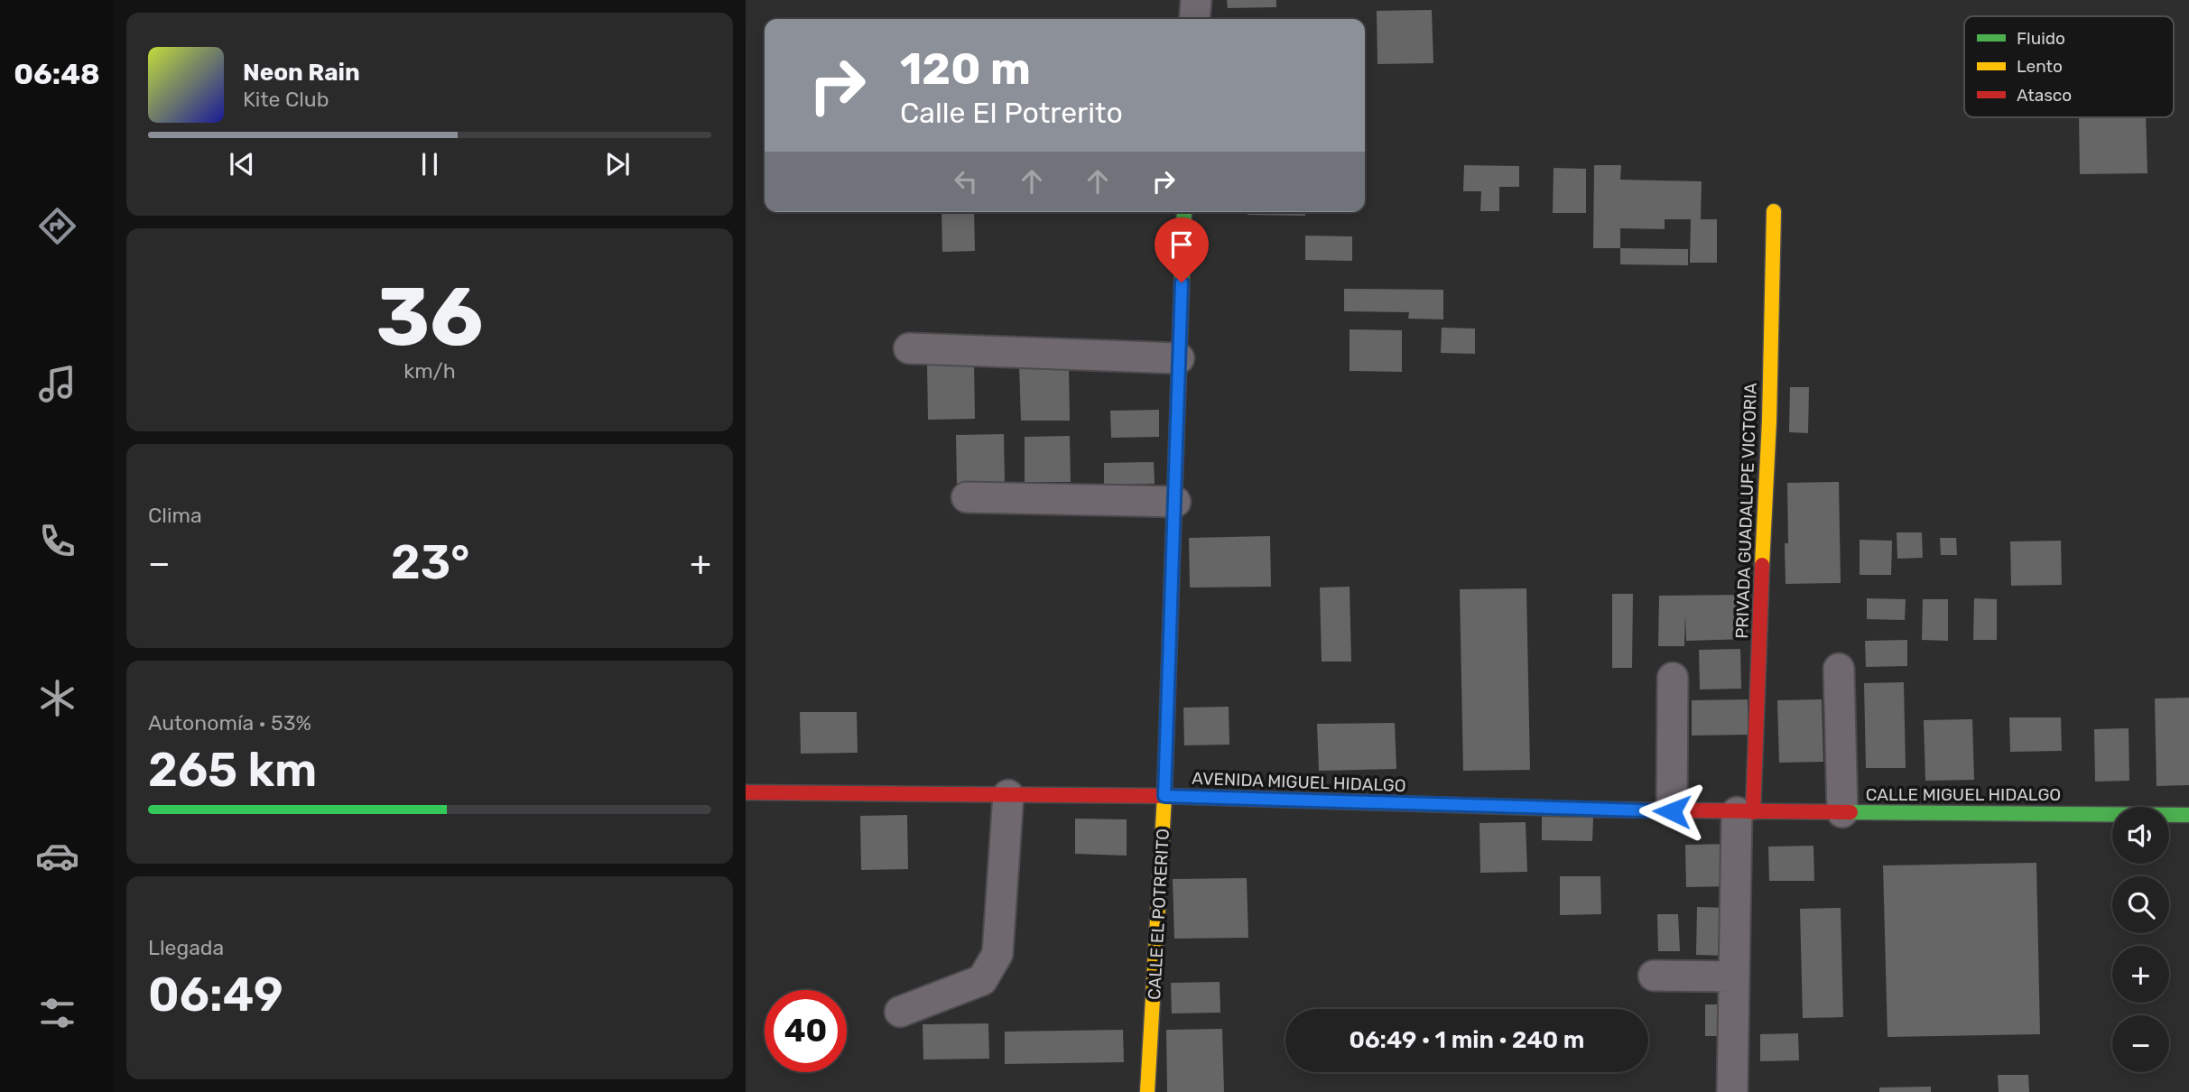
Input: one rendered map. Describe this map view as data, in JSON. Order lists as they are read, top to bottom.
{
  "streets": {
    "street": [
      "PRIVADA GUADALUPE VICTORIA",
      "AVENIDA MIGUEL HIDALGO",
      "CALLE MIGUEL HIDALGO",
      "CALLE EL POTRERITO"
    ]
  },
  "crossings": [
    ["PRIVADA GUADALUPE VICTORIA", "AVENIDA MIGUEL HIDALGO"],
    ["PRIVADA GUADALUPE VICTORIA", "CALLE MIGUEL HIDALGO"],
    ["AVENIDA MIGUEL HIDALGO", "CALLE MIGUEL HIDALGO"],
    ["AVENIDA MIGUEL HIDALGO", "CALLE EL POTRERITO"]
  ],
  "legend": ["Fluido", "Lento", "Atasco"],
  "page": {
    "tabs": "06:48",
    "turn": ["120 m", "Calle El Potrerito"],
    "song": ["Neon Rain", "Kite Club"],
    "tile": [
      ["36", "km/h"],
      "Clima",
      ["Autonomía · 53%", "265 km"],
      ["Llegada", "06:49"]
    ],
    "heat": ["−", "23°", "+"],
    "map_buttons": ["+", "−"],
    "limit": "40",
    "trip": "06:49 · 1 min · 240 m"
  }
}
